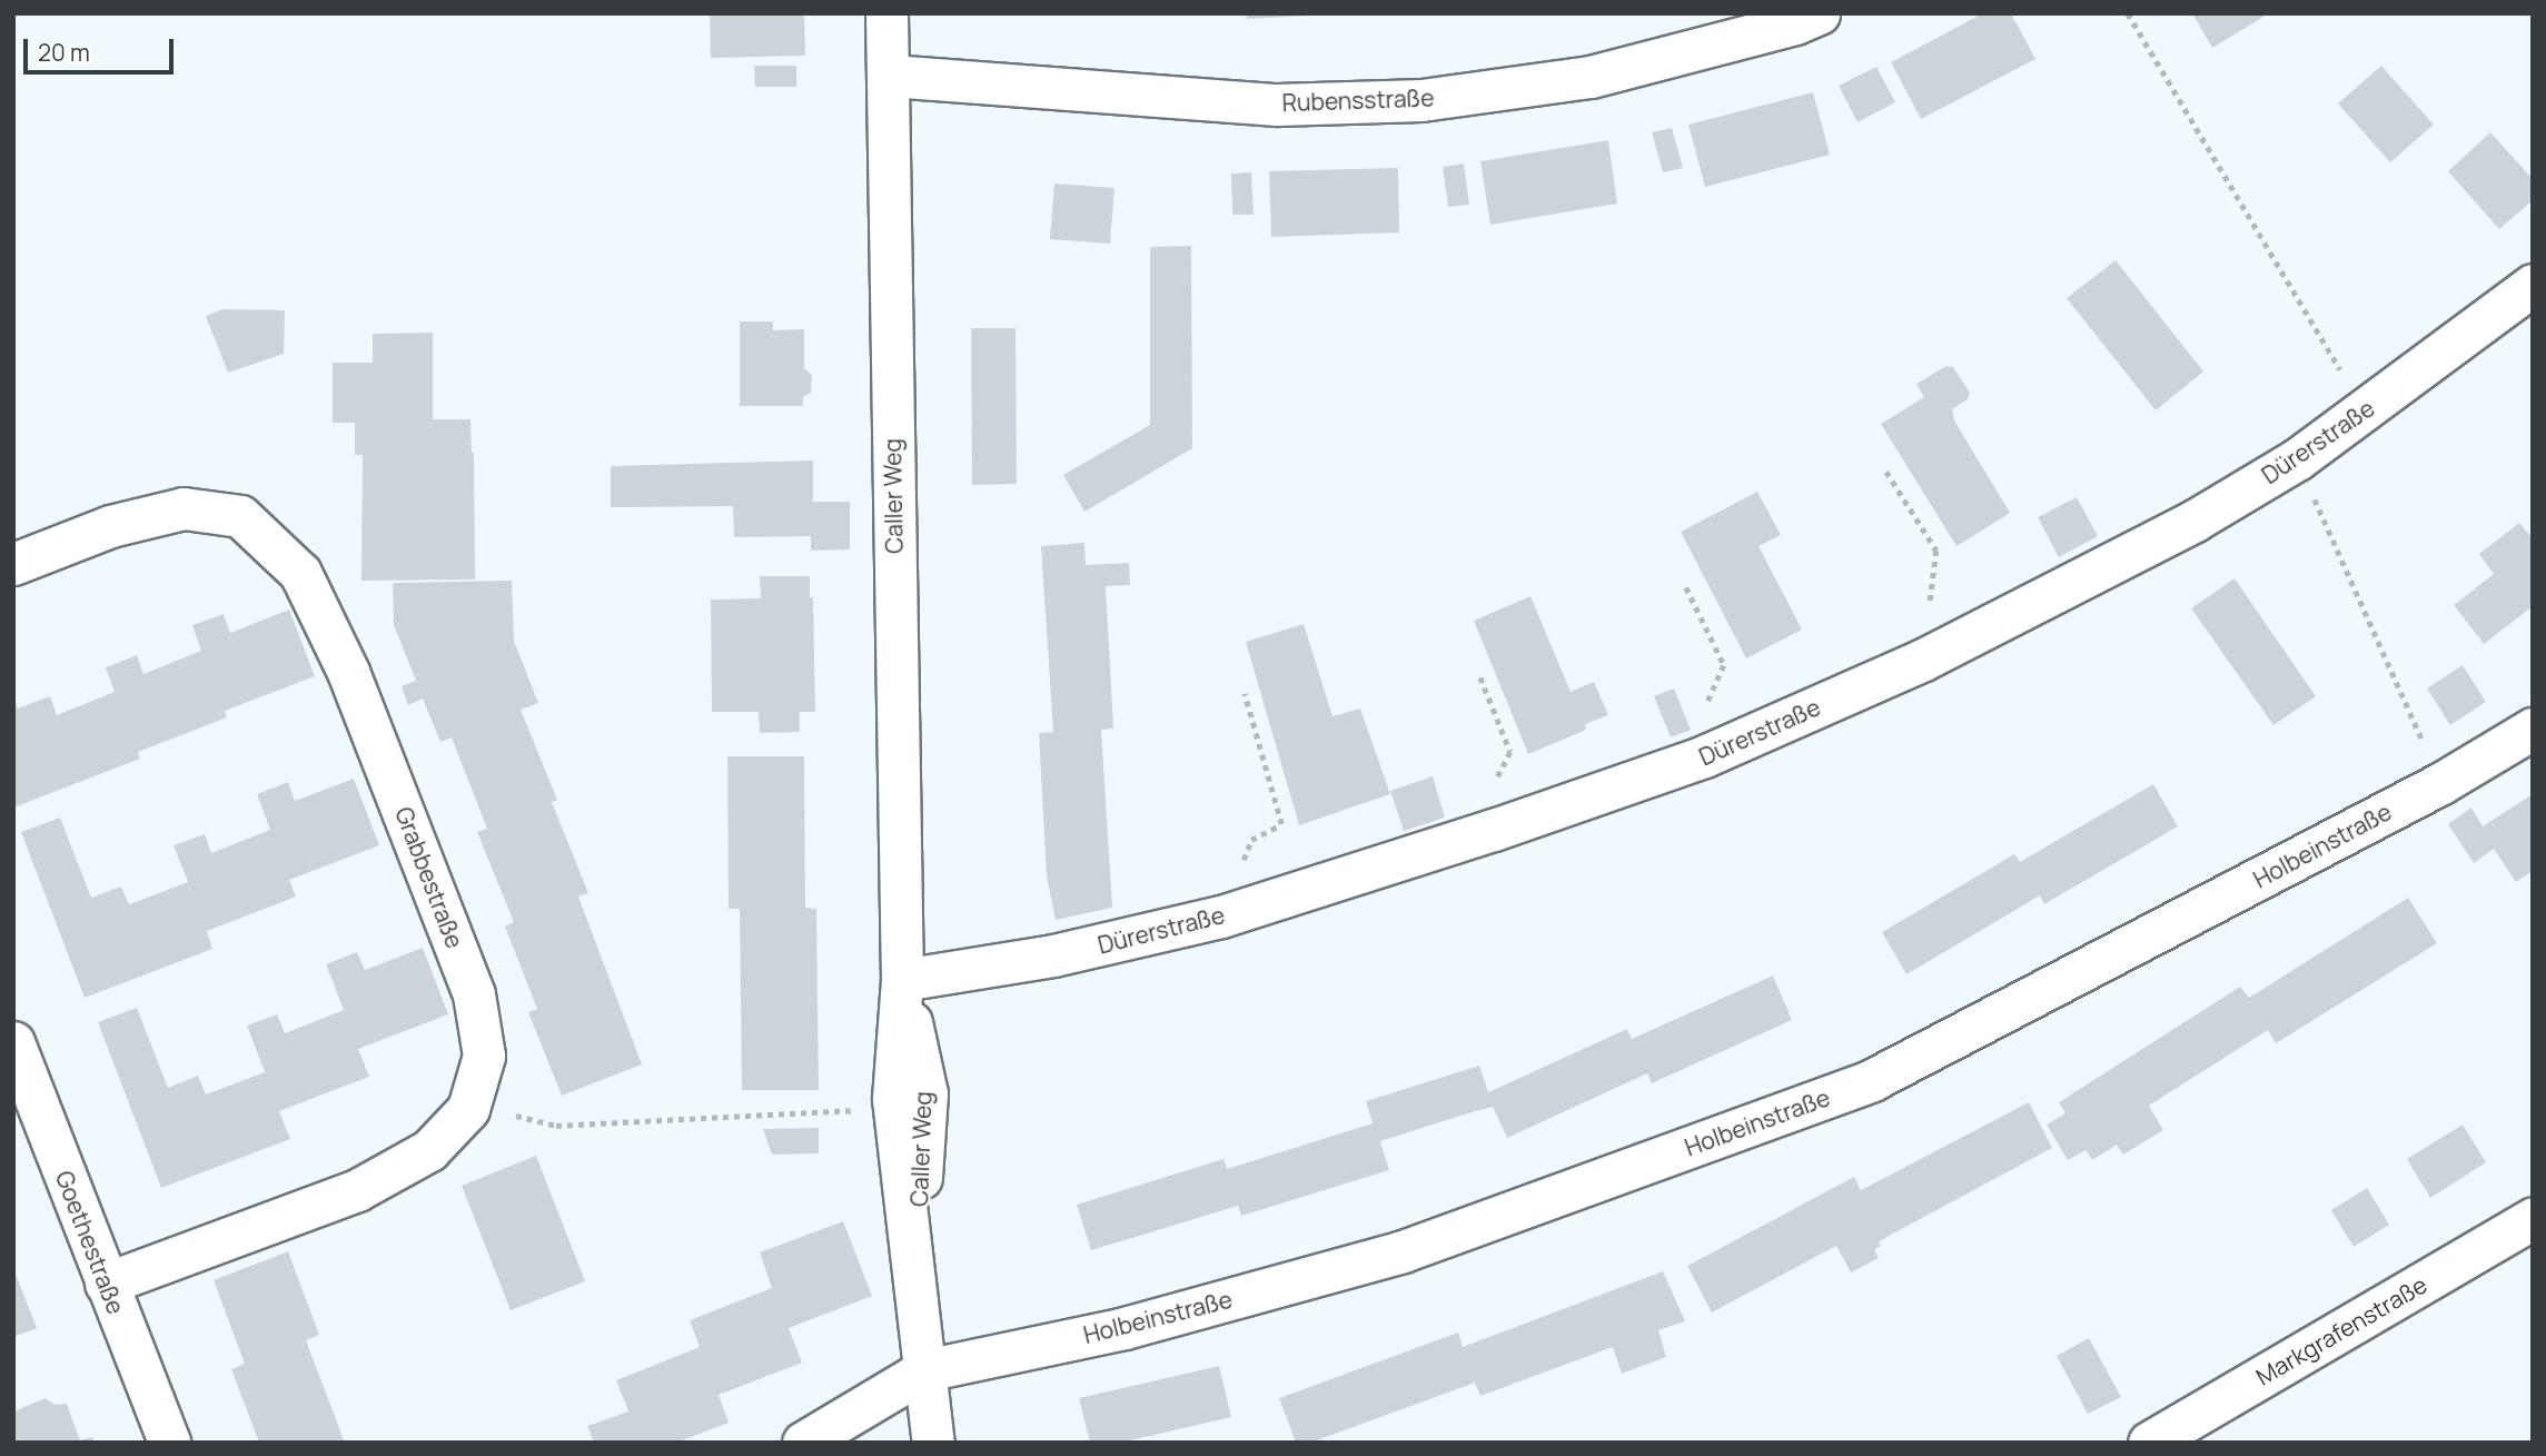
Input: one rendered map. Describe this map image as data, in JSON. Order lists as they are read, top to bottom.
{
  "streets": {
    "street": [
      "Rubensstraße",
      "Dürerstraße",
      "Caller Weg",
      "Holbeinstraße",
      "Grabbestraße",
      "Goethestraße",
      "Markgrafenstraße"
    ]
  },
  "crossings": [
    ["Rubensstraße", "Caller Weg"],
    ["Dürerstraße", "Caller Weg"],
    ["Caller Weg", "Holbeinstraße"],
    ["Grabbestraße", "Goethestraße"]
  ],
  "scale_bar": "20 m"
}
